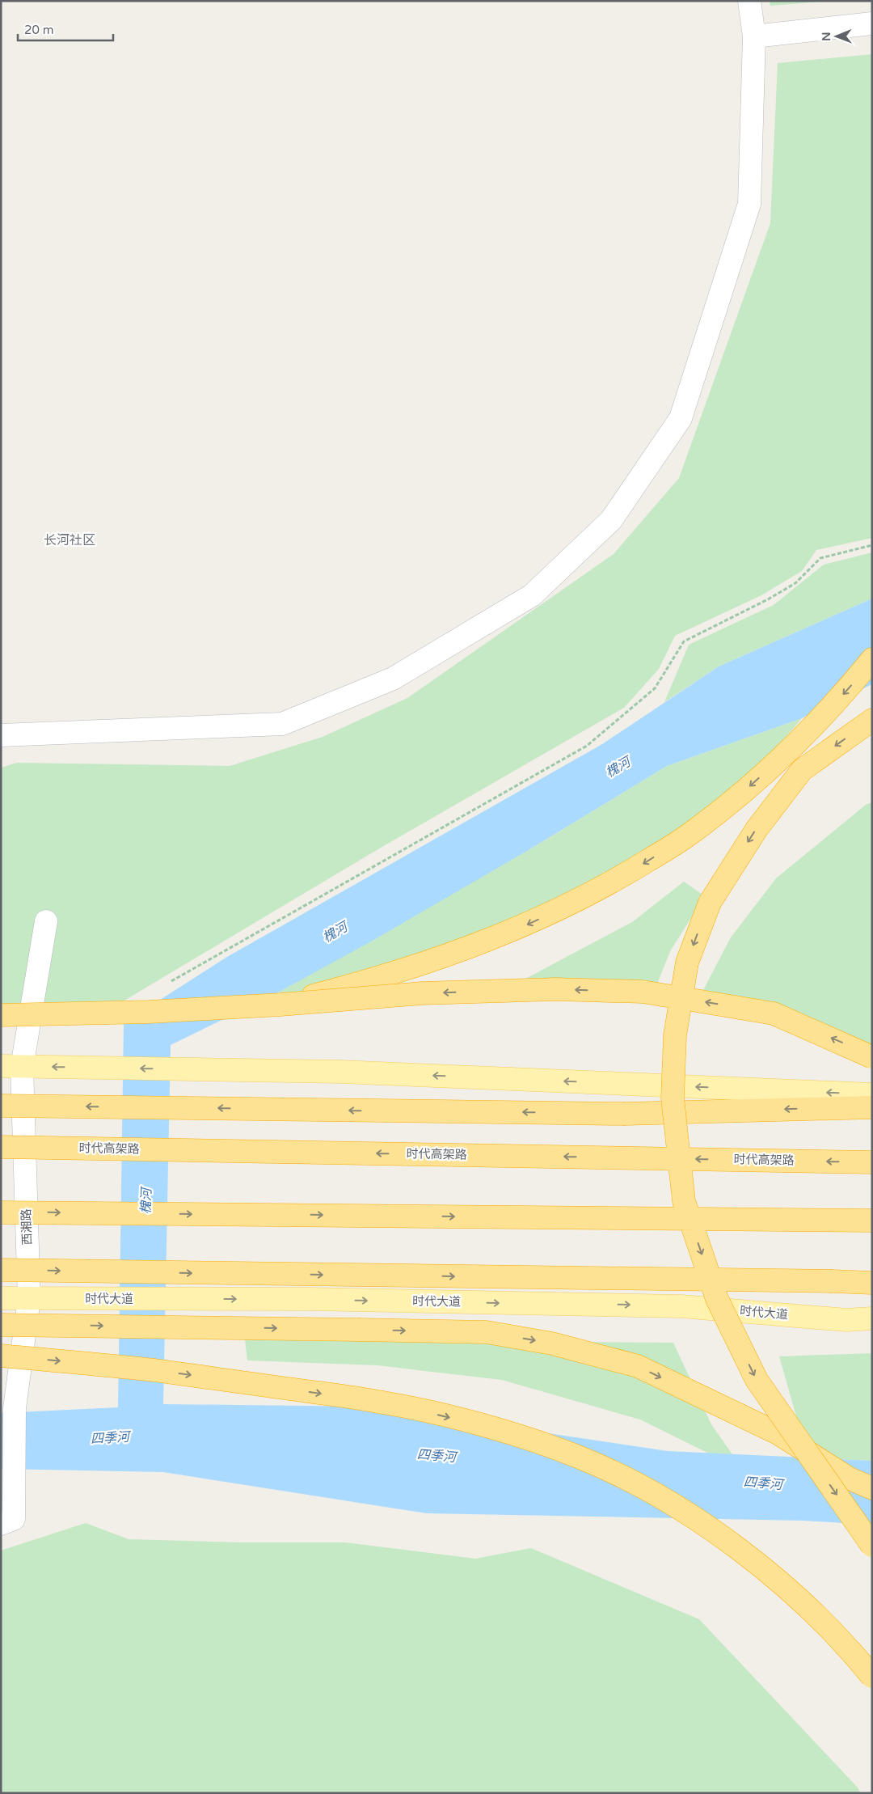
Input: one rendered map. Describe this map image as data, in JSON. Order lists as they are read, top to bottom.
{
  "streets": {
    "highway": ["时代高架路"],
    "main road": ["时代大道"],
    "street": ["西湘路"]
  },
  "crossings": [
    ["西湘路", "时代大道"]
  ],
  "one_way": ["时代大道"],
  "districts": ["长河社区"],
  "water": ["槐河", "四季河"],
  "scale_bar": "20 m",
  "north": "left"
}
